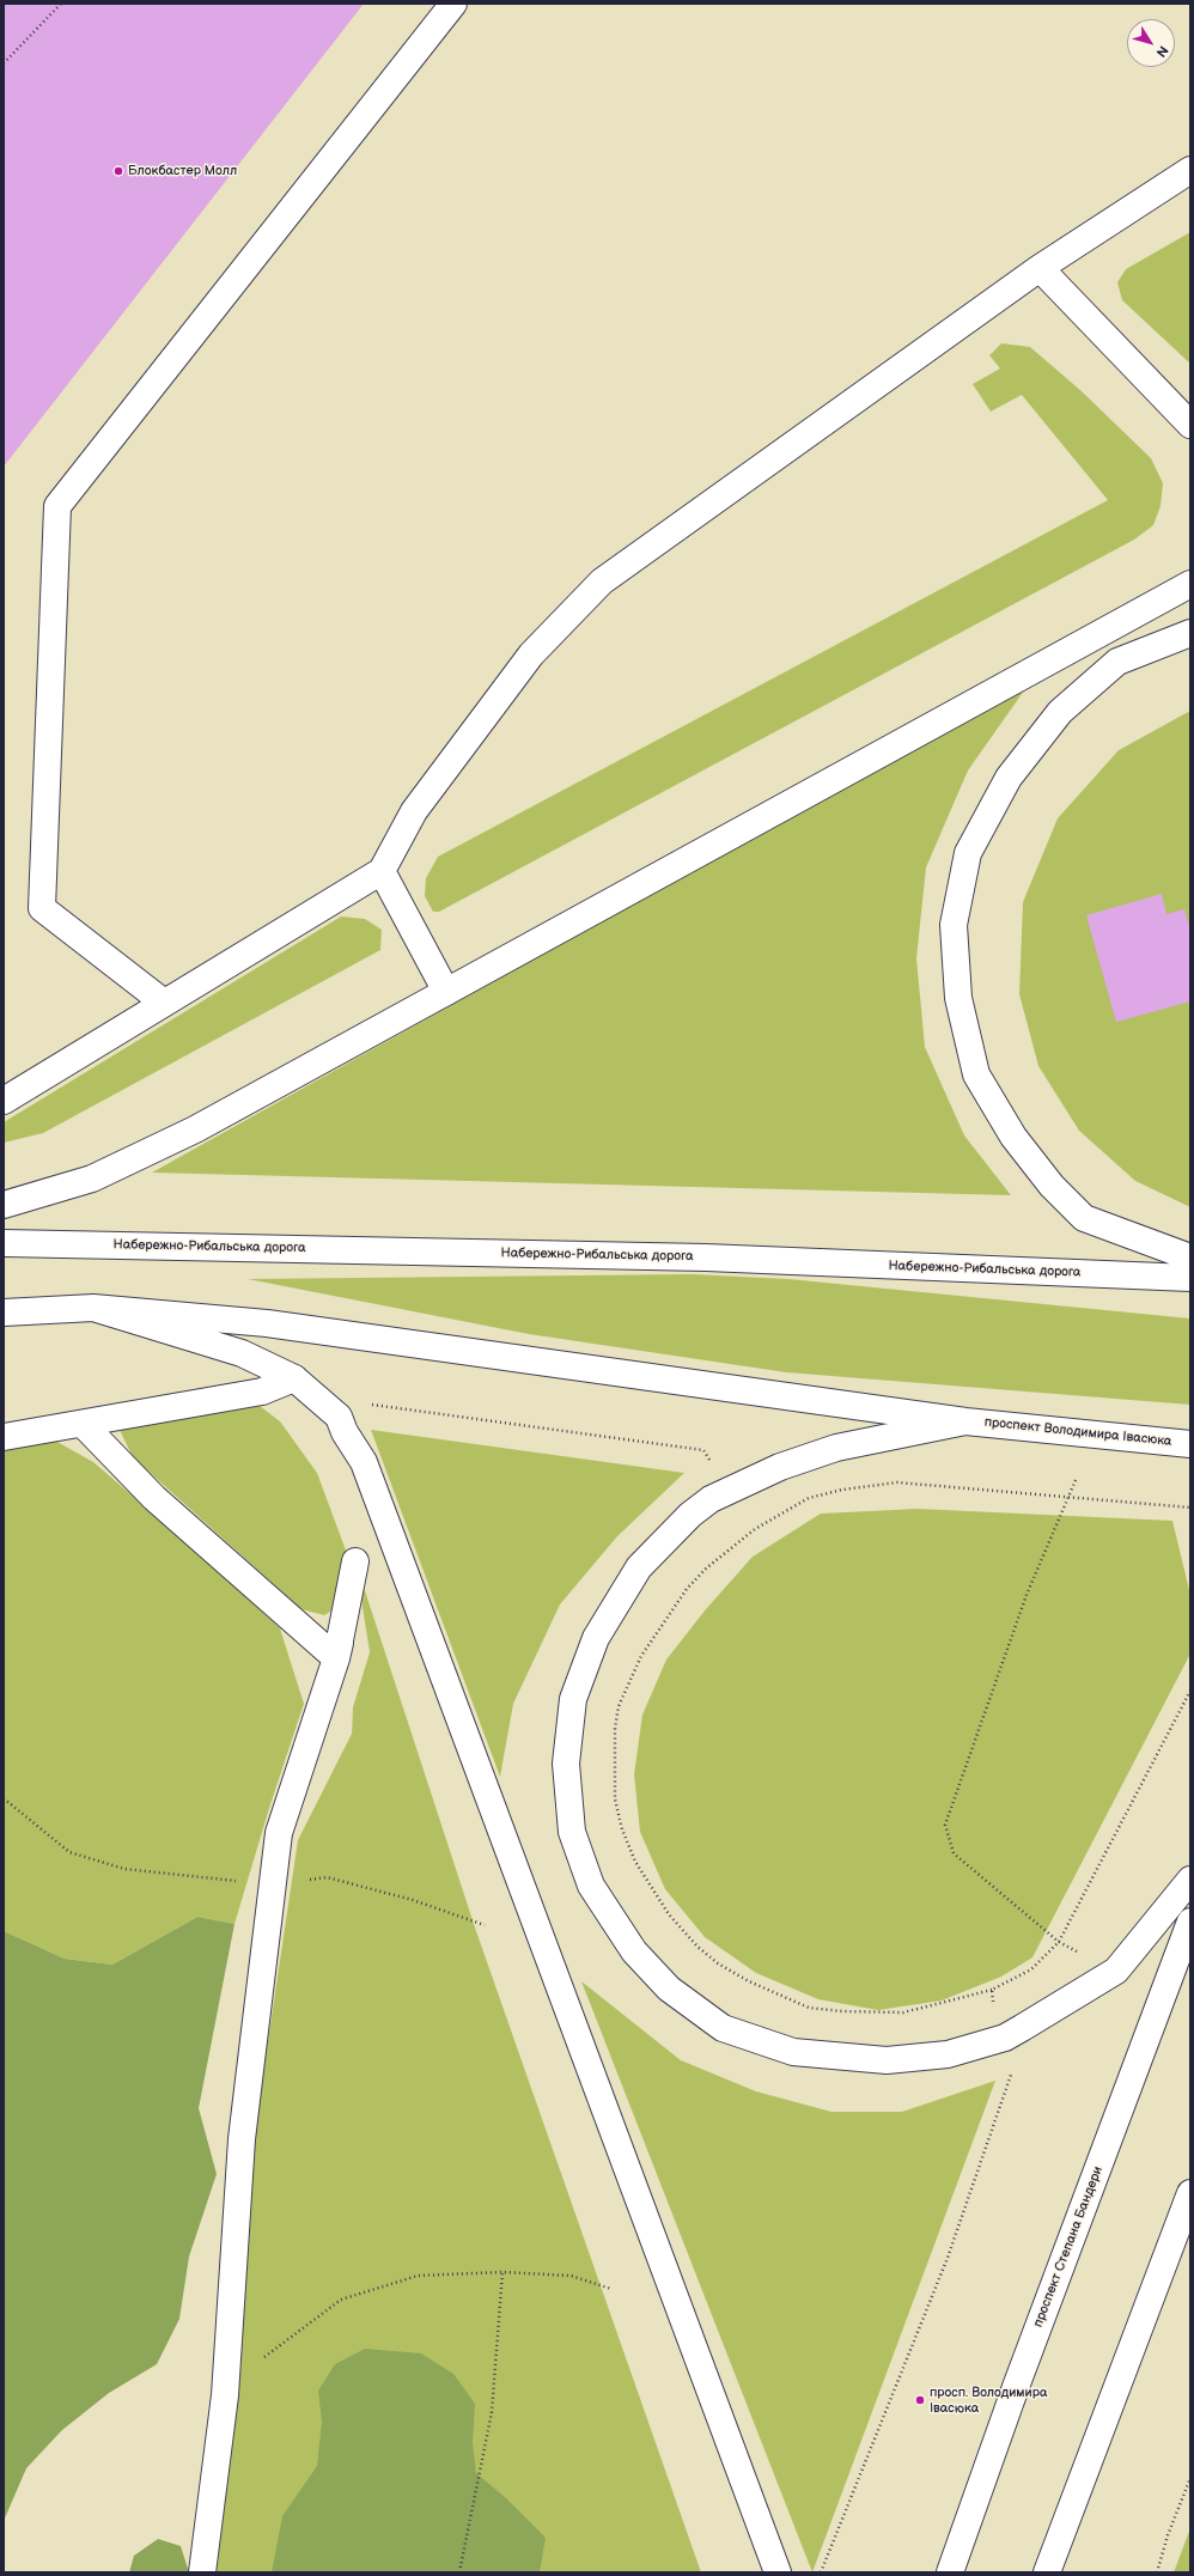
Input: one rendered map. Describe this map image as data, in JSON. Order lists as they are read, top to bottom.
{
  "streets": {
    "main road": ["Набережно-Рибальська дорога", "проспект Володимира Івасюка", "проспект Степана Бандери"]
  },
  "places": ["Блокбастер Молл", "просп. Володимира Івасюка"],
  "north": "bottom right"
}
